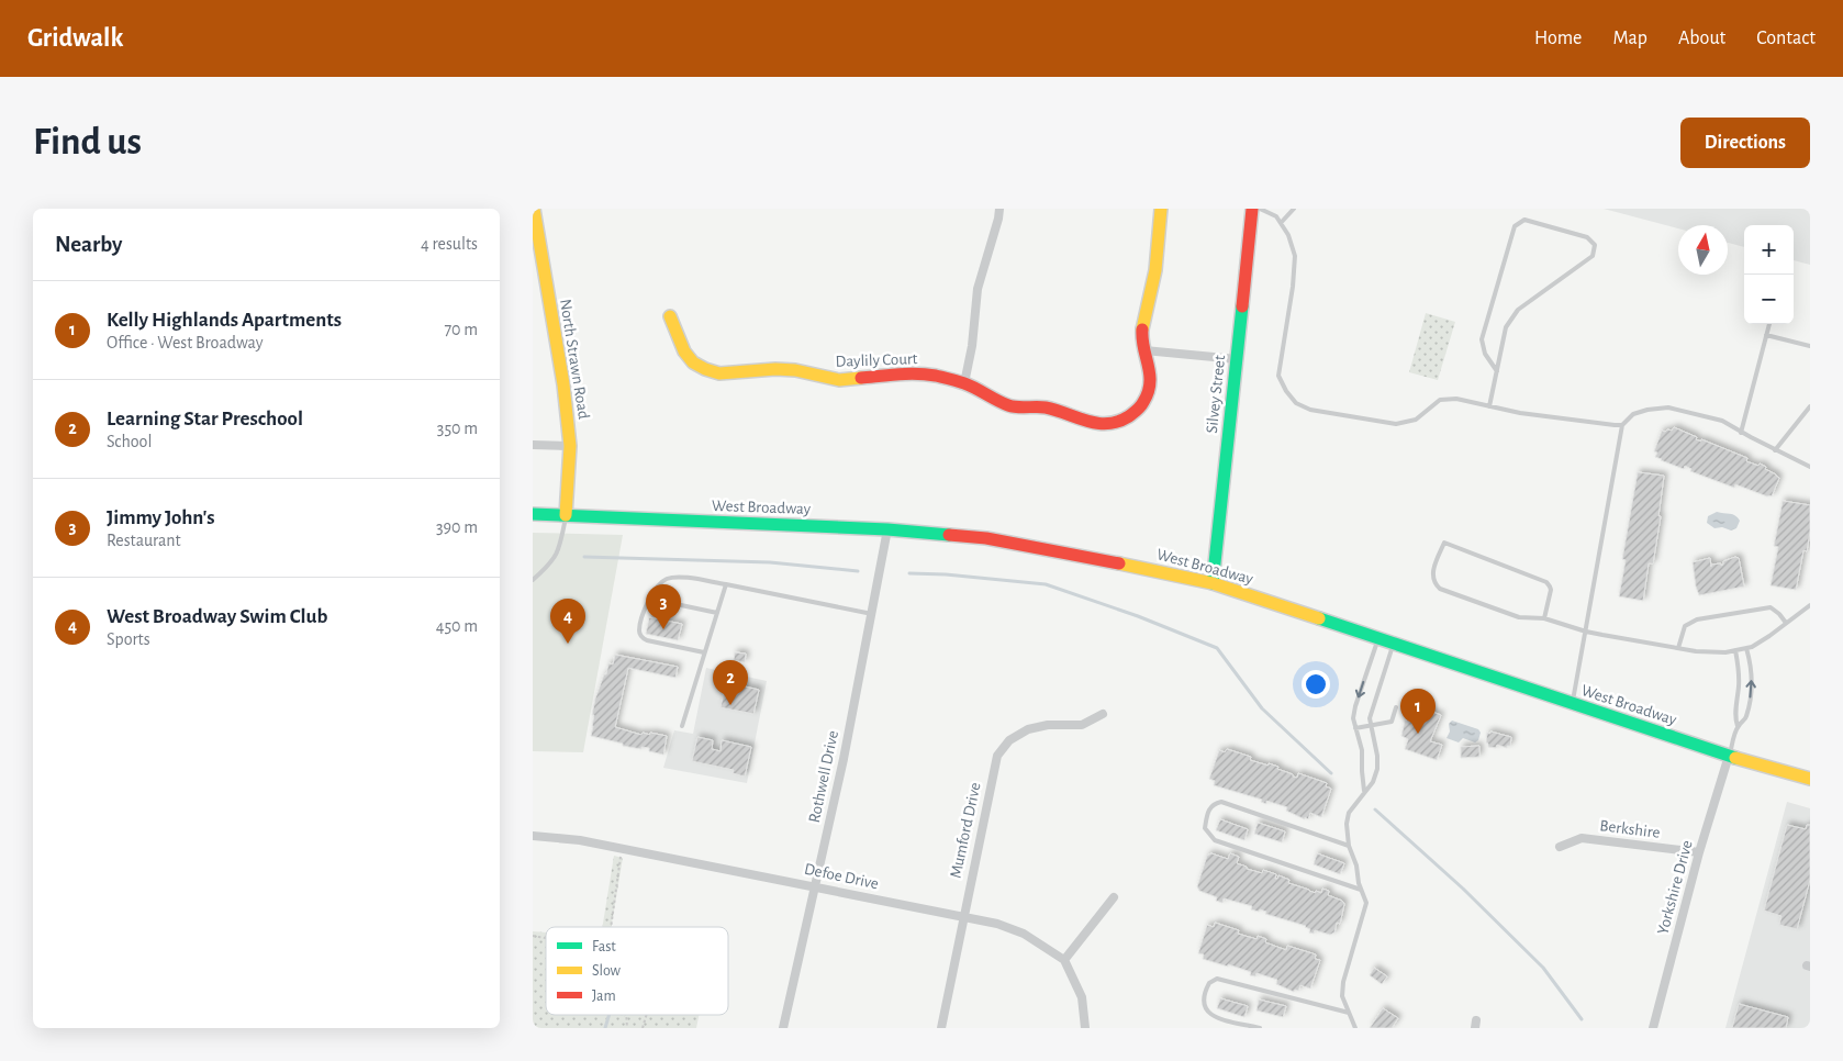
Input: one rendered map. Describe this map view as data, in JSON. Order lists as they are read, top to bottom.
{
  "streets": {
    "street": [
      "North Strawn Road",
      "Daylily Court",
      "Silvey Street",
      "West Broadway",
      "Rothwell Drive",
      "Berkshire",
      "Mumford Drive",
      "Defoe Drive",
      "Yorkshire Drive"
    ]
  },
  "crossings": [
    ["North Strawn Road", "West Broadway"],
    ["Silvey Street", "West Broadway"],
    ["West Broadway", "Rothwell Drive"],
    ["West Broadway", "Yorkshire Drive"],
    ["Rothwell Drive", "Defoe Drive"],
    ["Berkshire", "Yorkshire Drive"],
    ["Mumford Drive", "Defoe Drive"]
  ],
  "legend": ["Fast", "Slow", "Jam"],
  "north": "top",
  "page": {
    "header": "Gridwalk",
    "nav": [
      "Home",
      "Map",
      "About",
      "Contact"
    ],
    "buttons": "Directions",
    "title": "Find us",
    "heading": ["Nearby", "4 results"],
    "map_buttons": ["+", "−"],
    "list": [
      {
        "mark": "1",
        "name": "Kelly Highlands Apartments",
        "note": "Office · West Broadway",
        "value": "70 m"
      },
      {
        "mark": "2",
        "name": "Learning Star Preschool",
        "note": "School",
        "value": "350 m"
      },
      {
        "mark": "3",
        "name": "Jimmy John's",
        "note": "Restaurant",
        "value": "390 m"
      },
      {
        "mark": "4",
        "name": "West Broadway Swim Club",
        "note": "Sports",
        "value": "450 m"
      }
    ],
    "pins": [
      "3",
      "4",
      "2",
      "1"
    ]
  }
}
